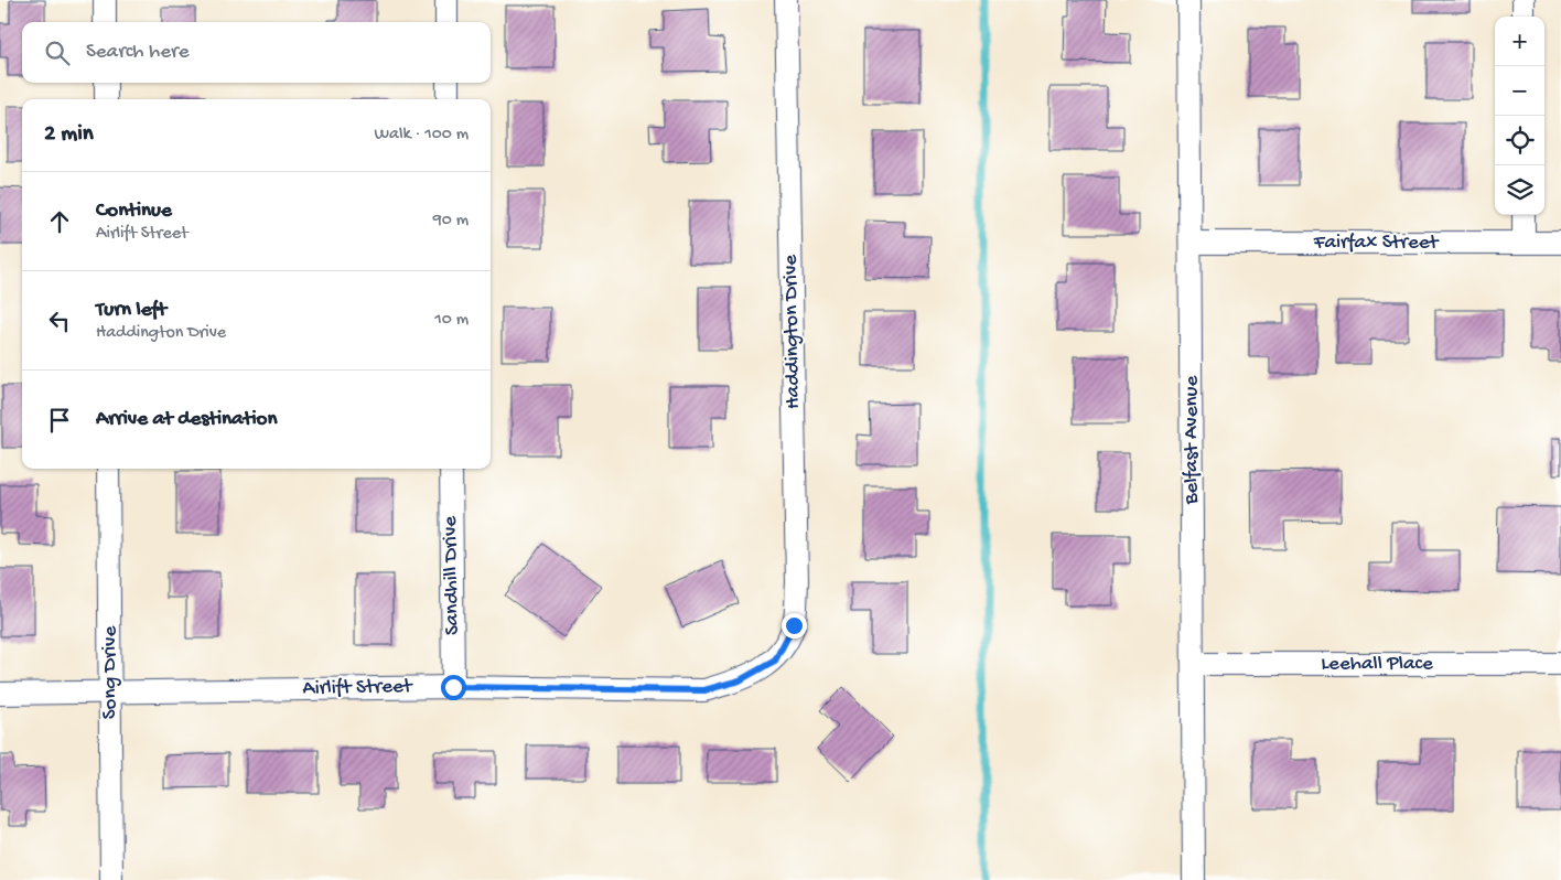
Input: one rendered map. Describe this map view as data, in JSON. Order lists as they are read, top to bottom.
{
  "streets": {
    "street": [
      "Fairfax Street",
      "Haddington Drive",
      "Belfast Avenue",
      "Sandhill Drive",
      "Leehall Place",
      "Song Drive",
      "Airlift Street"
    ]
  },
  "crossings": [
    ["Fairfax Street", "Belfast Avenue"],
    ["Haddington Drive", "Airlift Street"],
    ["Belfast Avenue", "Leehall Place"],
    ["Sandhill Drive", "Airlift Street"],
    ["Song Drive", "Airlift Street"]
  ],
  "page": {
    "map_buttons": ["+", "−"],
    "search": "Search here",
    "heading": ["2 min", "Walk · 100 m"],
    "list": [
      ["Continue", "Airlift Street", "90 m"],
      ["Turn left", "Haddington Drive", "10 m"],
      "Arrive at destination"
    ]
  }
}
